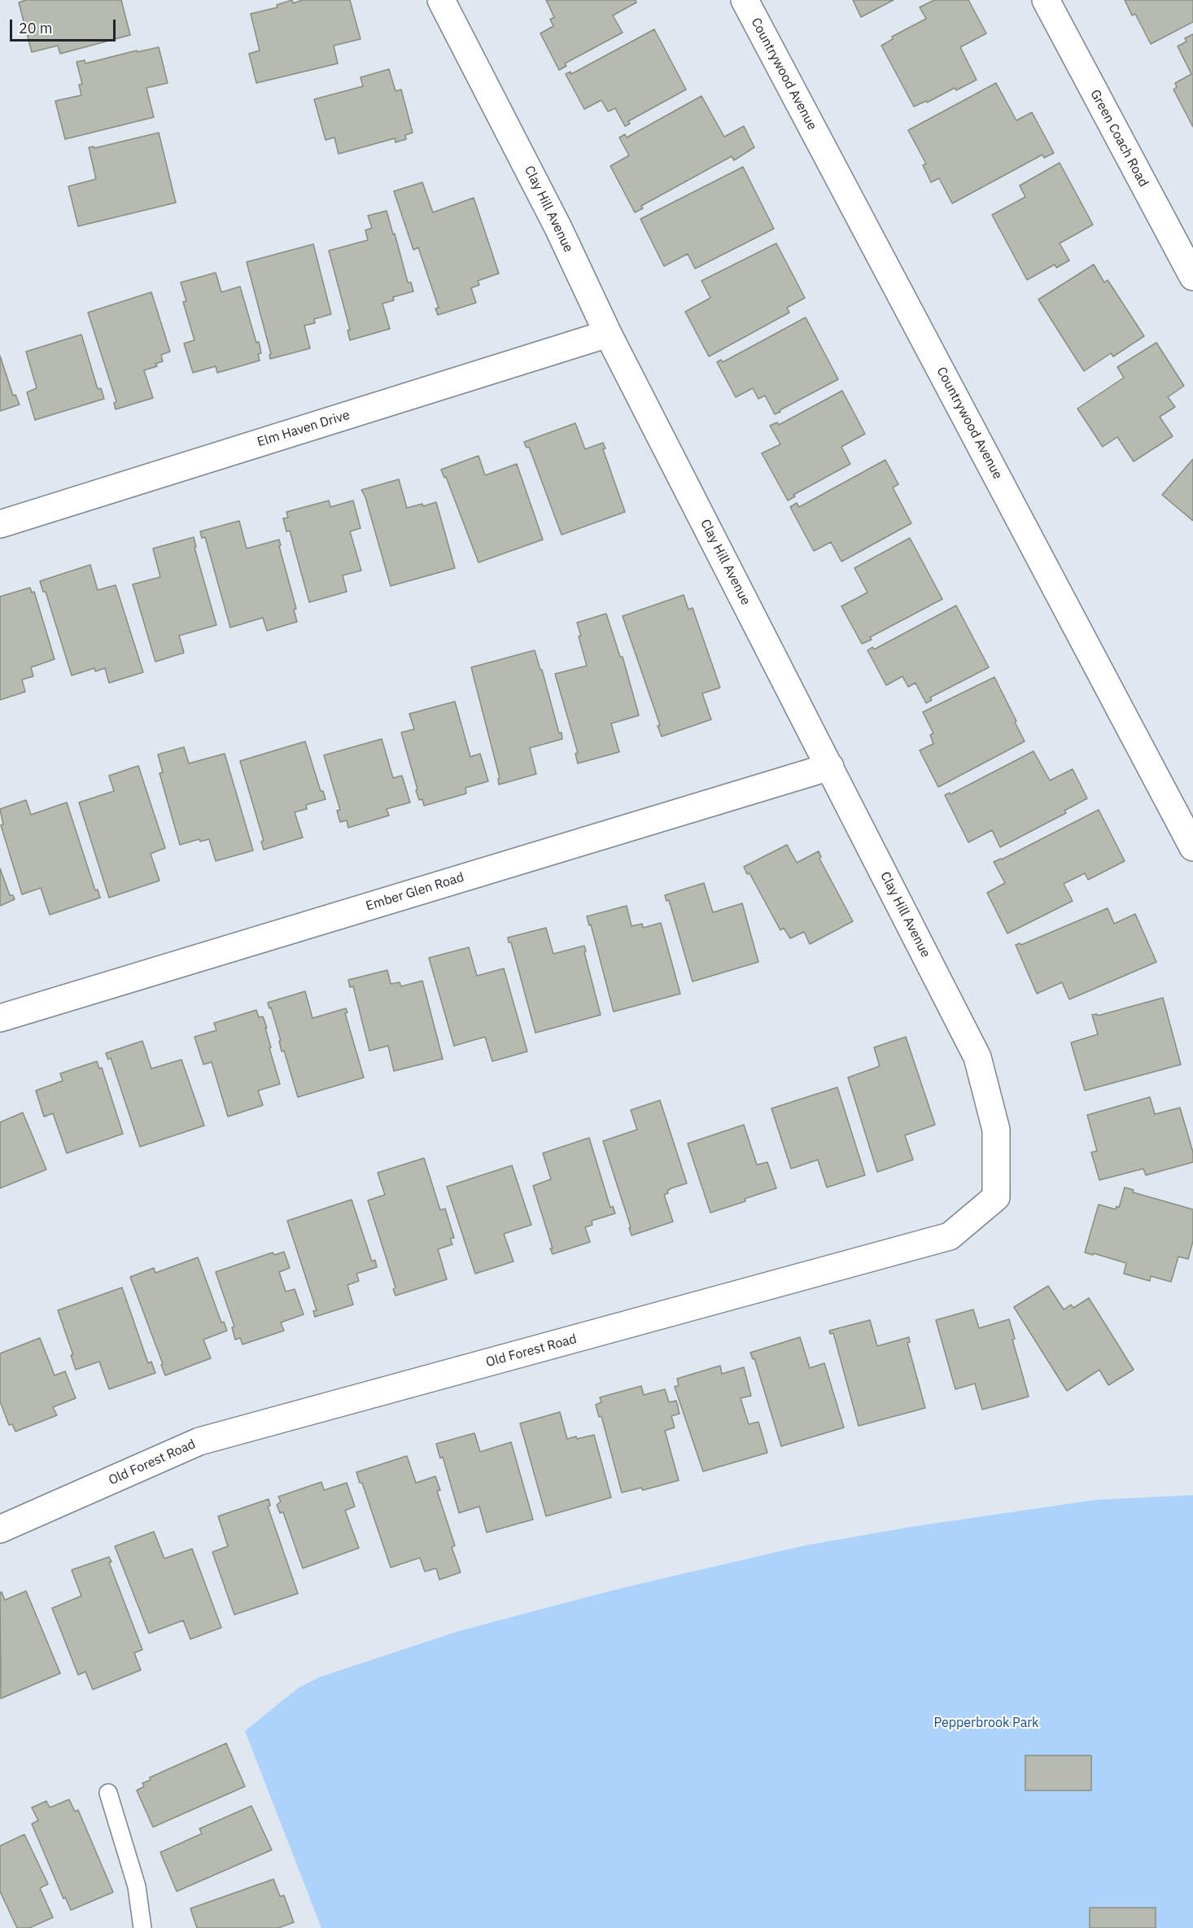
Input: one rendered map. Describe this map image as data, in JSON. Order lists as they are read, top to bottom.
{
  "streets": {
    "street": [
      "Countrywood Avenue",
      "Green Coach Road",
      "Clay Hill Avenue",
      "Elm Haven Drive",
      "Ember Glen Road",
      "Old Forest Road"
    ]
  },
  "crossings": [
    ["Clay Hill Avenue", "Elm Haven Drive"],
    ["Clay Hill Avenue", "Ember Glen Road"],
    ["Clay Hill Avenue", "Old Forest Road"]
  ],
  "parks": ["Pepperbrook Park"],
  "scale_bar": "20 m"
}
